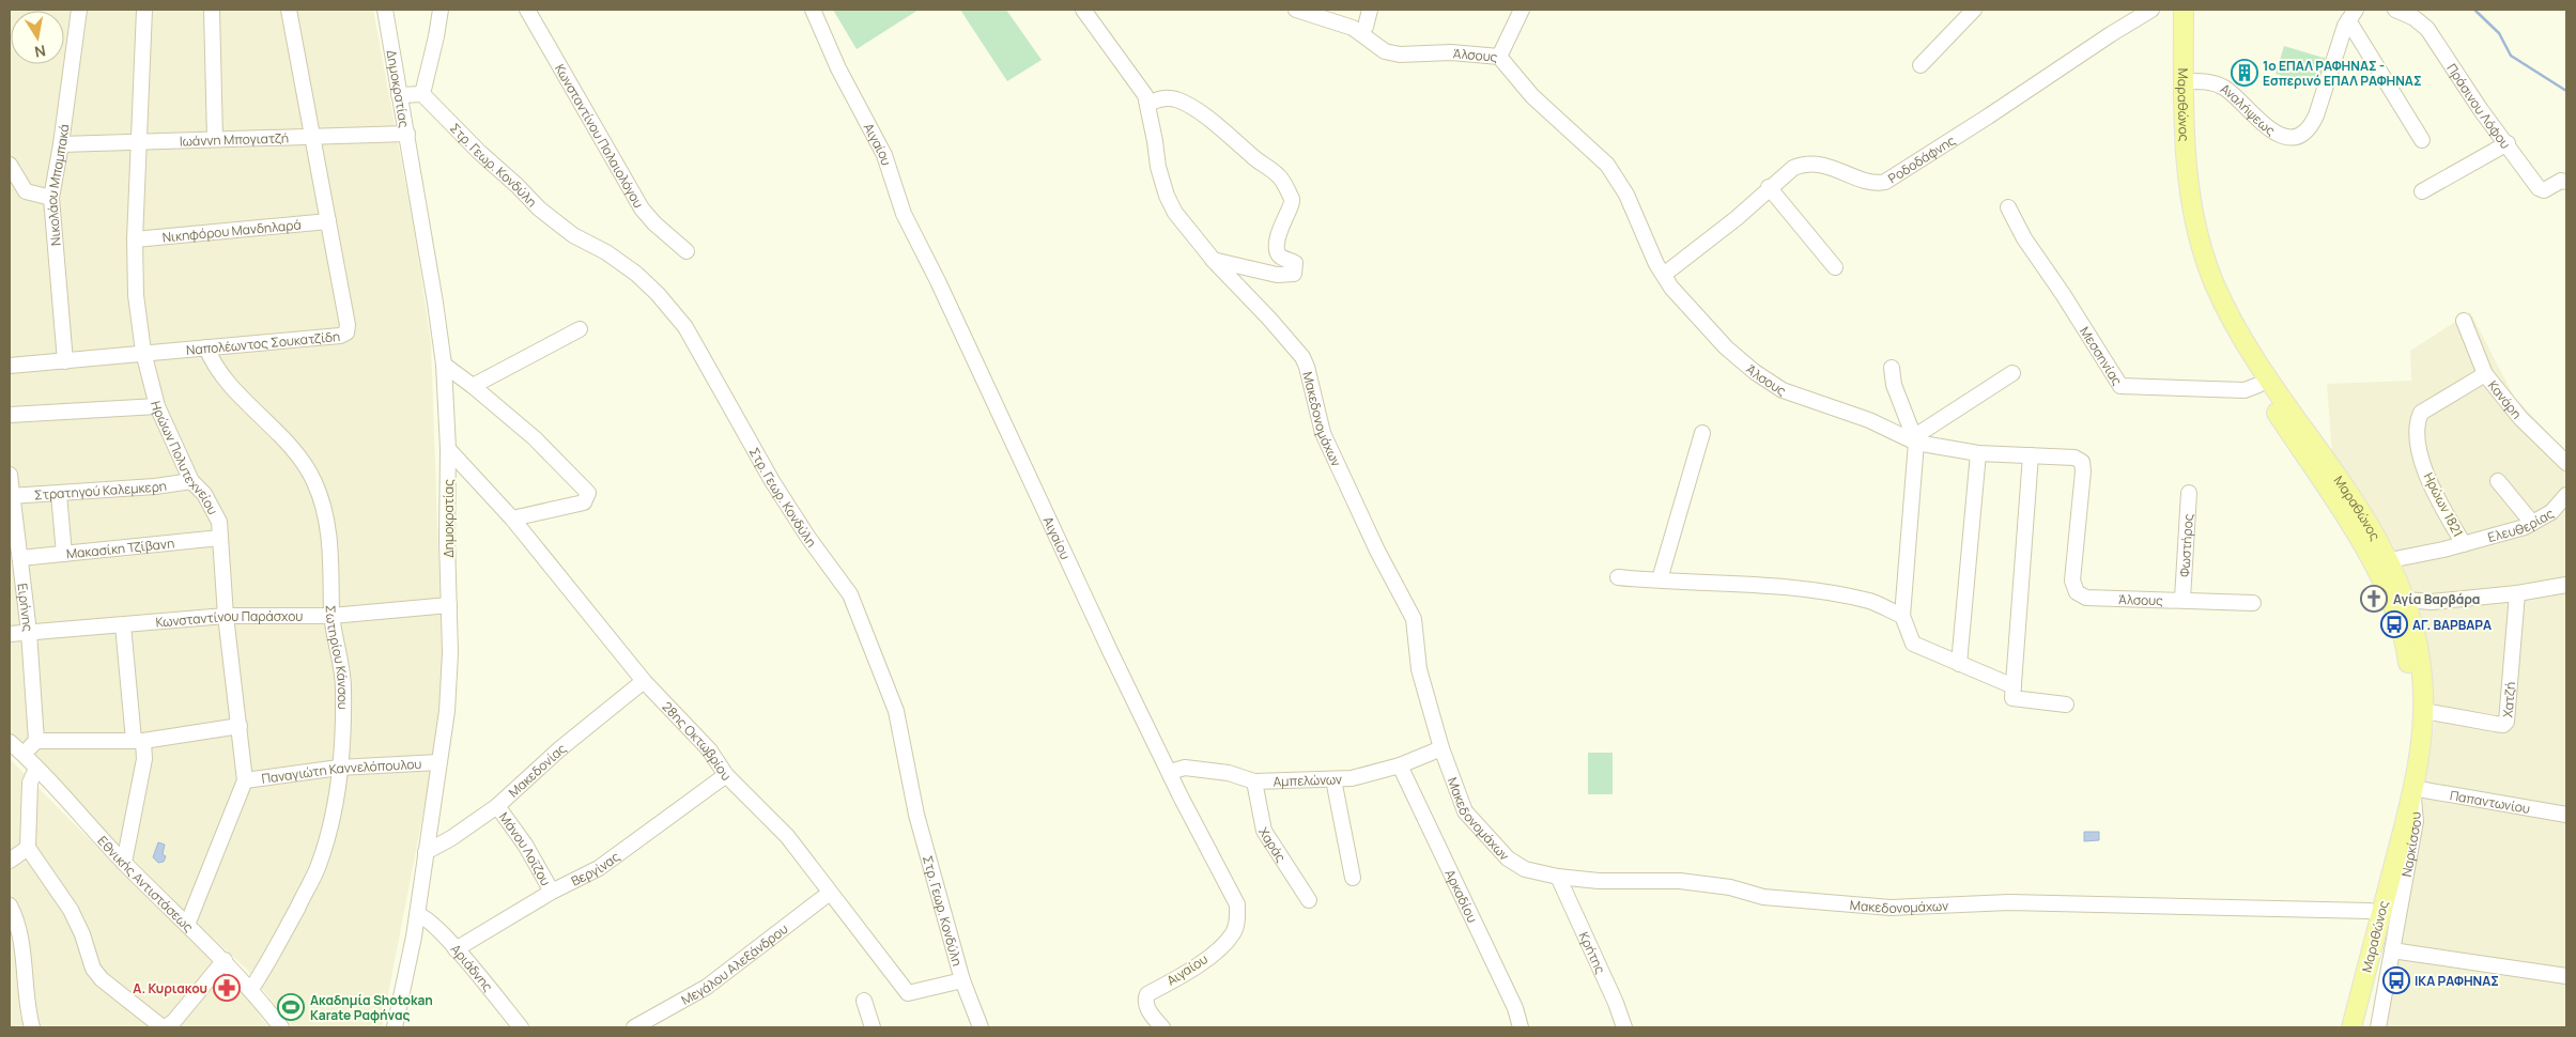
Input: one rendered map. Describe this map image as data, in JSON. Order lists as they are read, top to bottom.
{
  "streets": {
    "main road": ["Μαραθώνος"],
    "street": [
      "Άλσους",
      "Δημοκρατίας",
      "Πράσινου Λόφου",
      "Αναλήψεως",
      "Κωνσταντίνου Παλαιολόγου",
      "Ιωάννη Μπογιατζή",
      "Αιγαίου",
      "Ροδοδάφνης",
      "Στρ. Γεωρ. Κονδύλη",
      "Νικολάου Μπαμπακά",
      "Νικηφόρου Μανδηλαρά",
      "Ναπολέωντος Σουκατζίδη",
      "Μεσσηνίας",
      "Κανάρη",
      "Μακεδονομάχων",
      "Ηρώων Πολυτεχνείου",
      "Στρατηγού Καλεμκερη",
      "Ηρώων 1821",
      "Ελευθερίας",
      "Φωστήρος",
      "Μακασίκη Τζίβανη",
      "Ειρήνης",
      "Κωνσταντίνου Παράσχου",
      "Σωτηρίου Κάνσου",
      "Χατζή",
      "28ης Οκτωβρίου",
      "Μακεδονίας",
      "Παναγιώτη Καννελόπουλου",
      "Αμπελώνων",
      "Παπαντωνίου",
      "Χαράς",
      "Ναρκίσσου",
      "Μάνου Λοΐζου",
      "Βεργίνας",
      "Εθνικής Αντιστάσεως",
      "Αρκαδίου",
      "Κρήτης",
      "Μεγάλου Αλεξάνδρου",
      "Αριάδνης"
    ]
  },
  "crossings": [
    ["Άλσους", "Ροδοδάφνης"],
    ["Άλσους", "Φωστήρος"],
    ["Δημοκρατίας", "Ιωάννη Μπογιατζή"],
    ["Δημοκρατίας", "Κωνσταντίνου Παράσχου"],
    ["Δημοκρατίας", "28ης Οκτωβρίου"],
    ["Δημοκρατίας", "Μακεδονίας"],
    ["Δημοκρατίας", "Παναγιώτη Καννελόπουλου"],
    ["Δημοκρατίας", "Αριάδνης"],
    ["Μαραθώνος", "Αναλήψεως"],
    ["Μαραθώνος", "Μεσσηνίας"],
    ["Μαραθώνος", "Μακεδονομάχων"],
    ["Μαραθώνος", "Ελευθερίας"],
    ["Μαραθώνος", "Χατζή"],
    ["Μαραθώνος", "Παπαντωνίου"],
    ["Μαραθώνος", "Ναρκίσσου"],
    ["Ιωάννη Μπογιατζή", "Νικολάου Μπαμπακά"],
    ["Ιωάννη Μπογιατζή", "Ναπολέωντος Σουκατζίδη"],
    ["Ιωάννη Μπογιατζή", "Ηρώων Πολυτεχνείου"],
    ["Αιγαίου", "Αμπελώνων"],
    ["Στρ. Γεωρ. Κονδύλη", "28ης Οκτωβρίου"],
    ["Νικολάου Μπαμπακά", "Ναπολέωντος Σουκατζίδη"],
    ["Νικηφόρου Μανδηλαρά", "Ναπολέωντος Σουκατζίδη"],
    ["Νικηφόρου Μανδηλαρά", "Ηρώων Πολυτεχνείου"],
    ["Ναπολέωντος Σουκατζίδη", "Ηρώων Πολυτεχνείου"],
    ["Ναπολέωντος Σουκατζίδη", "Σωτηρίου Κάνσου"],
    ["Κανάρη", "Ηρώων 1821"],
    ["Μακεδονομάχων", "Αμπελώνων"],
    ["Μακεδονομάχων", "Κρήτης"],
    ["Ηρώων Πολυτεχνείου", "Στρατηγού Καλεμκερη"],
    ["Ηρώων Πολυτεχνείου", "Μακασίκη Τζίβανη"],
    ["Ηρώων Πολυτεχνείου", "Κωνσταντίνου Παράσχου"],
    ["Ηρώων Πολυτεχνείου", "Παναγιώτη Καννελόπουλου"],
    ["Ηρώων Πολυτεχνείου", "Εθνικής Αντιστάσεως"],
    ["Στρατηγού Καλεμκερη", "Ειρήνης"],
    ["Ηρώων 1821", "Ελευθερίας"],
    ["Μακασίκη Τζίβανη", "Ειρήνης"],
    ["Ειρήνης", "Κωνσταντίνου Παράσχου"],
    ["Κωνσταντίνου Παράσχου", "Σωτηρίου Κάνσου"],
    ["Σωτηρίου Κάνσου", "Παναγιώτη Καννελόπουλου"],
    ["Σωτηρίου Κάνσου", "Εθνικής Αντιστάσεως"],
    ["28ης Οκτωβρίου", "Μακεδονίας"],
    ["28ης Οκτωβρίου", "Βεργίνας"],
    ["28ης Οκτωβρίου", "Μεγάλου Αλεξάνδρου"],
    ["Μακεδονίας", "Μάνου Λοΐζου"],
    ["Αμπελώνων", "Χαράς"],
    ["Αμπελώνων", "Αρκαδίου"],
    ["Παπαντωνίου", "Ναρκίσσου"],
    ["Μάνου Λοΐζου", "Βεργίνας"],
    ["Βεργίνας", "Αριάδνης"]
  ],
  "places": {
    "building": ["1ο ΕΠΑΛ ΡΑΦΗΝΑΣ - Εσπερινό ΕΠΑΛ ΡΑΦΗΝΑΣ"],
    "church": ["Αγία Βαρβάρα"],
    "bus stop": ["ΑΓ. ΒΑΡΒΑΡΑ", "ΙΚΑ ΡΑΦΗΝΑΣ"],
    "pharmacy": ["Α. Κυριακου"],
    "sports": ["Ακαδημία Shotokan Karate Ραφήνας"]
  },
  "north": "bottom"
}
